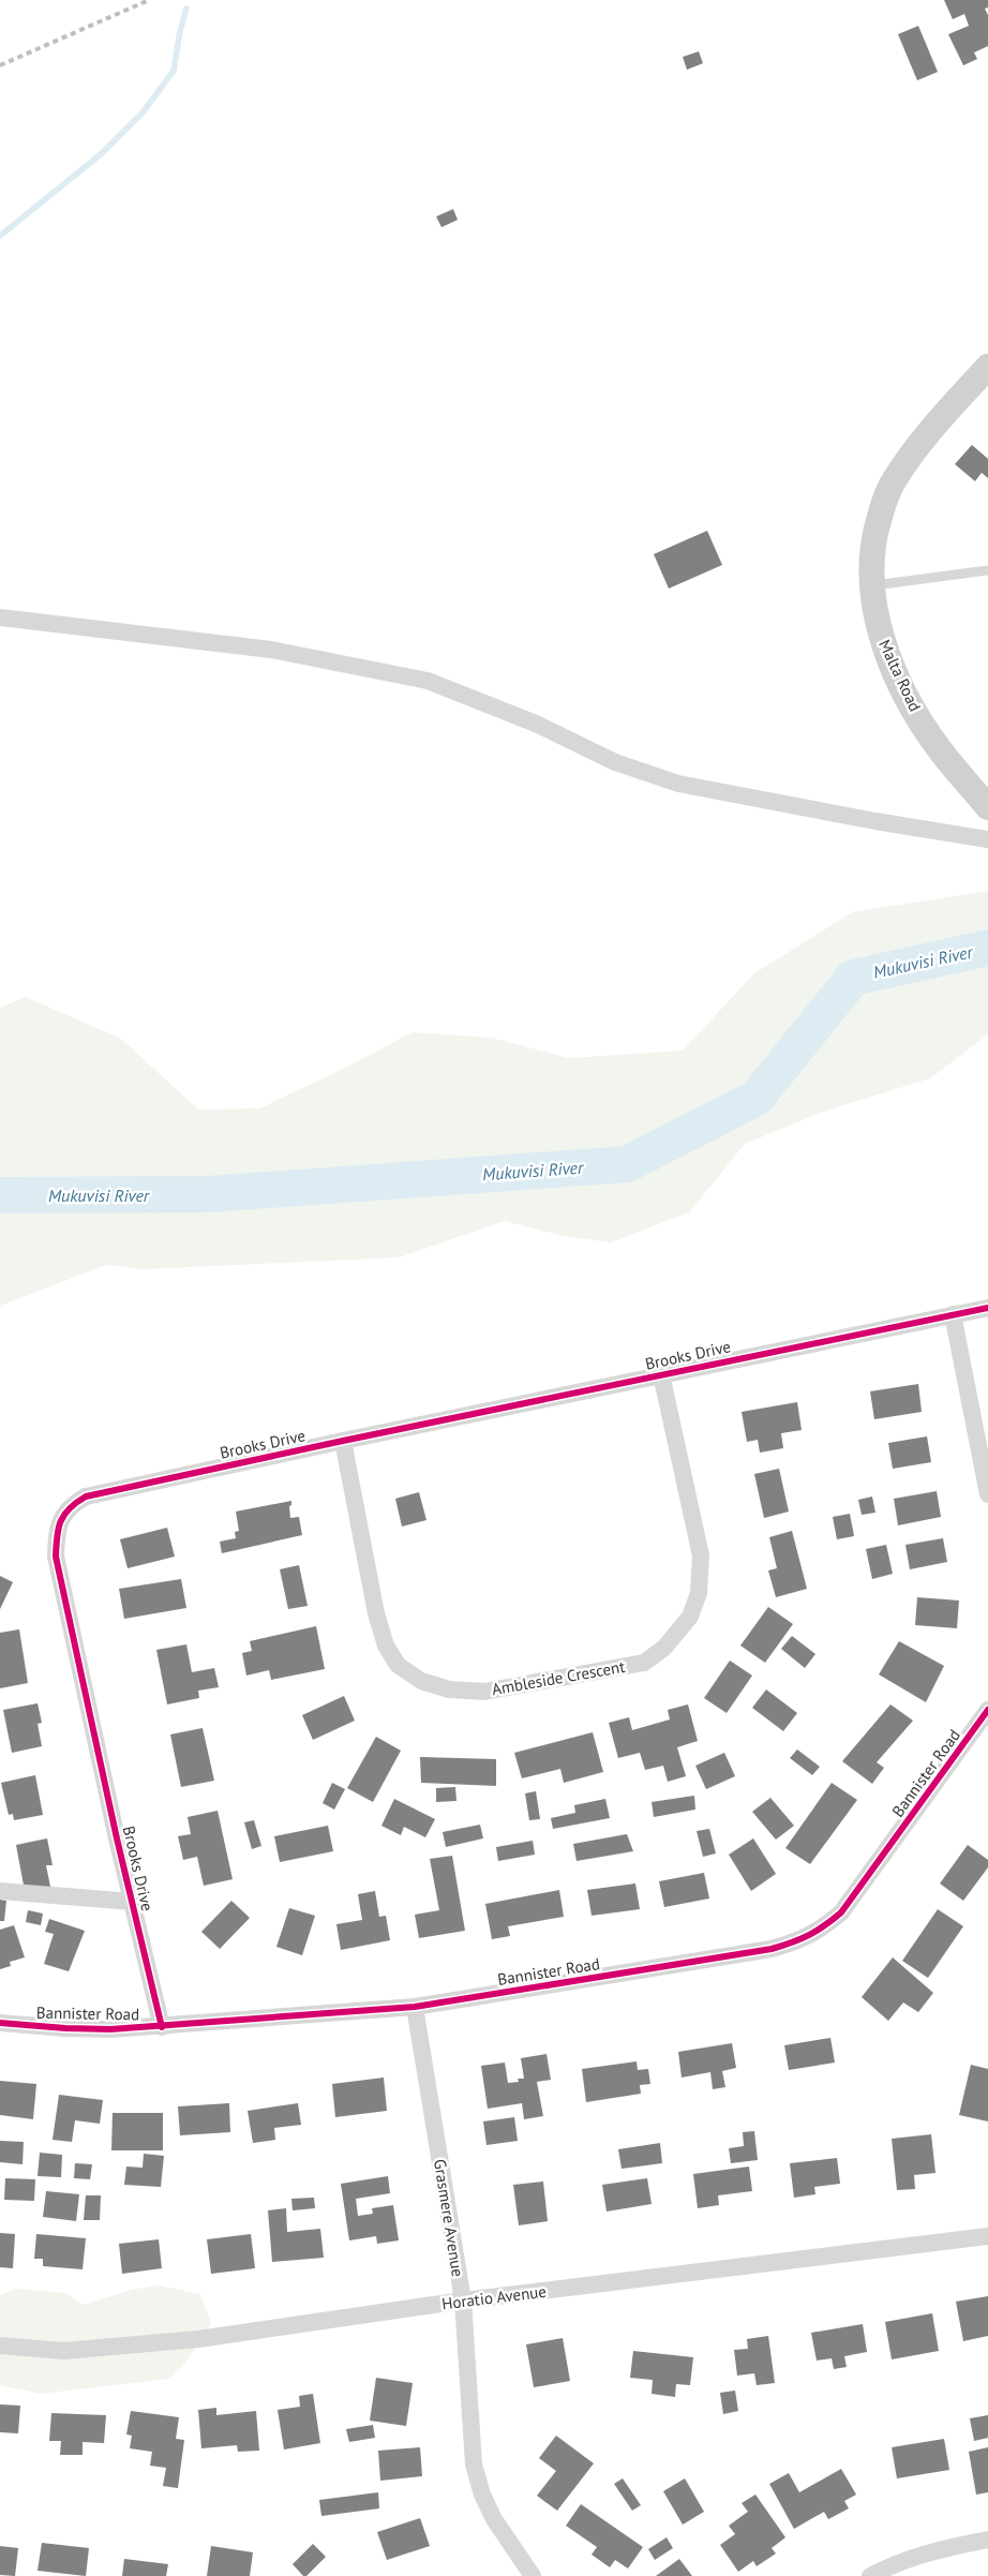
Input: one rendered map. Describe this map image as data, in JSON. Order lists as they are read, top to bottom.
{
  "streets": {
    "street": [
      "Malta Road",
      "Brooks Drive",
      "Ambleside Crescent",
      "Bannister Road",
      "Grasmere Avenue",
      "Horatio Avenue"
    ]
  },
  "crossings": [
    ["Brooks Drive", "Ambleside Crescent"],
    ["Brooks Drive", "Bannister Road"],
    ["Bannister Road", "Grasmere Avenue"],
    ["Grasmere Avenue", "Horatio Avenue"]
  ],
  "water": ["Mukuvisi River"]
}
